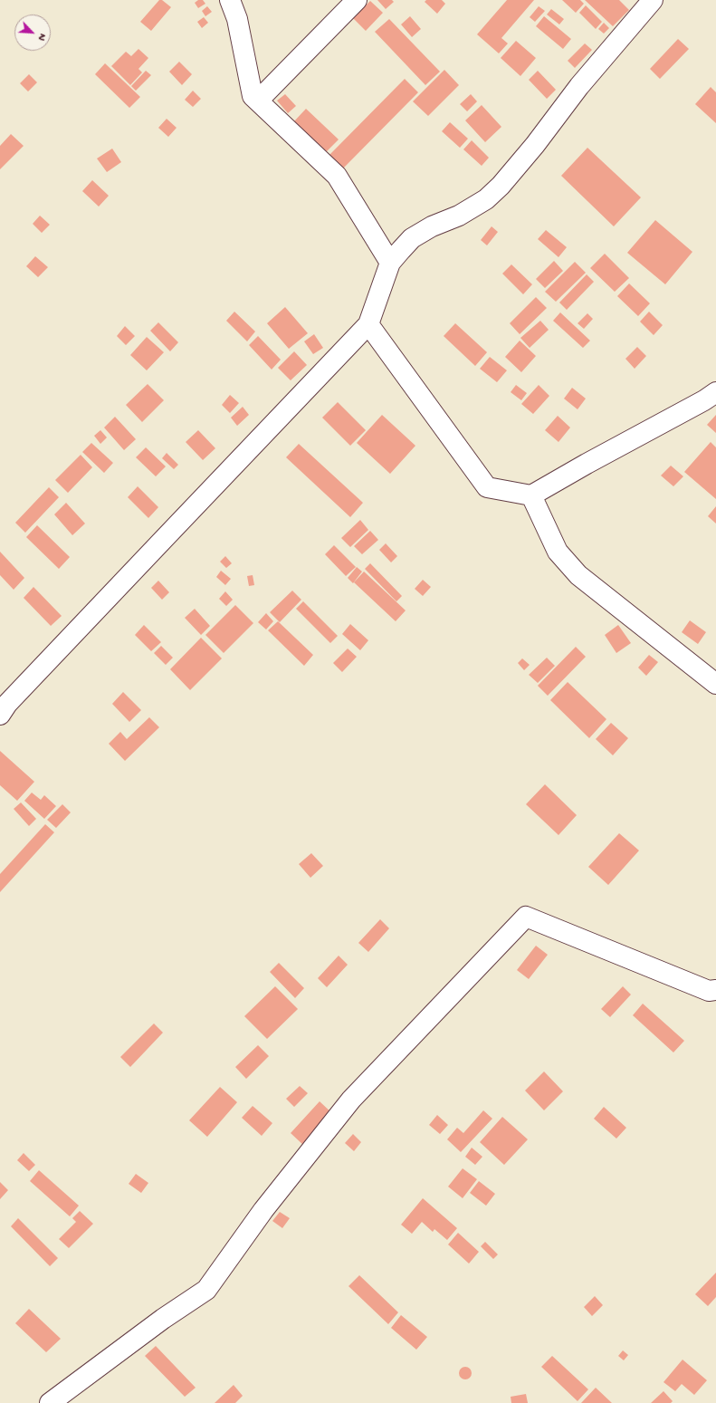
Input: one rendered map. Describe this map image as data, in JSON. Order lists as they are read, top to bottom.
{
  "north": "bottom right"
}
